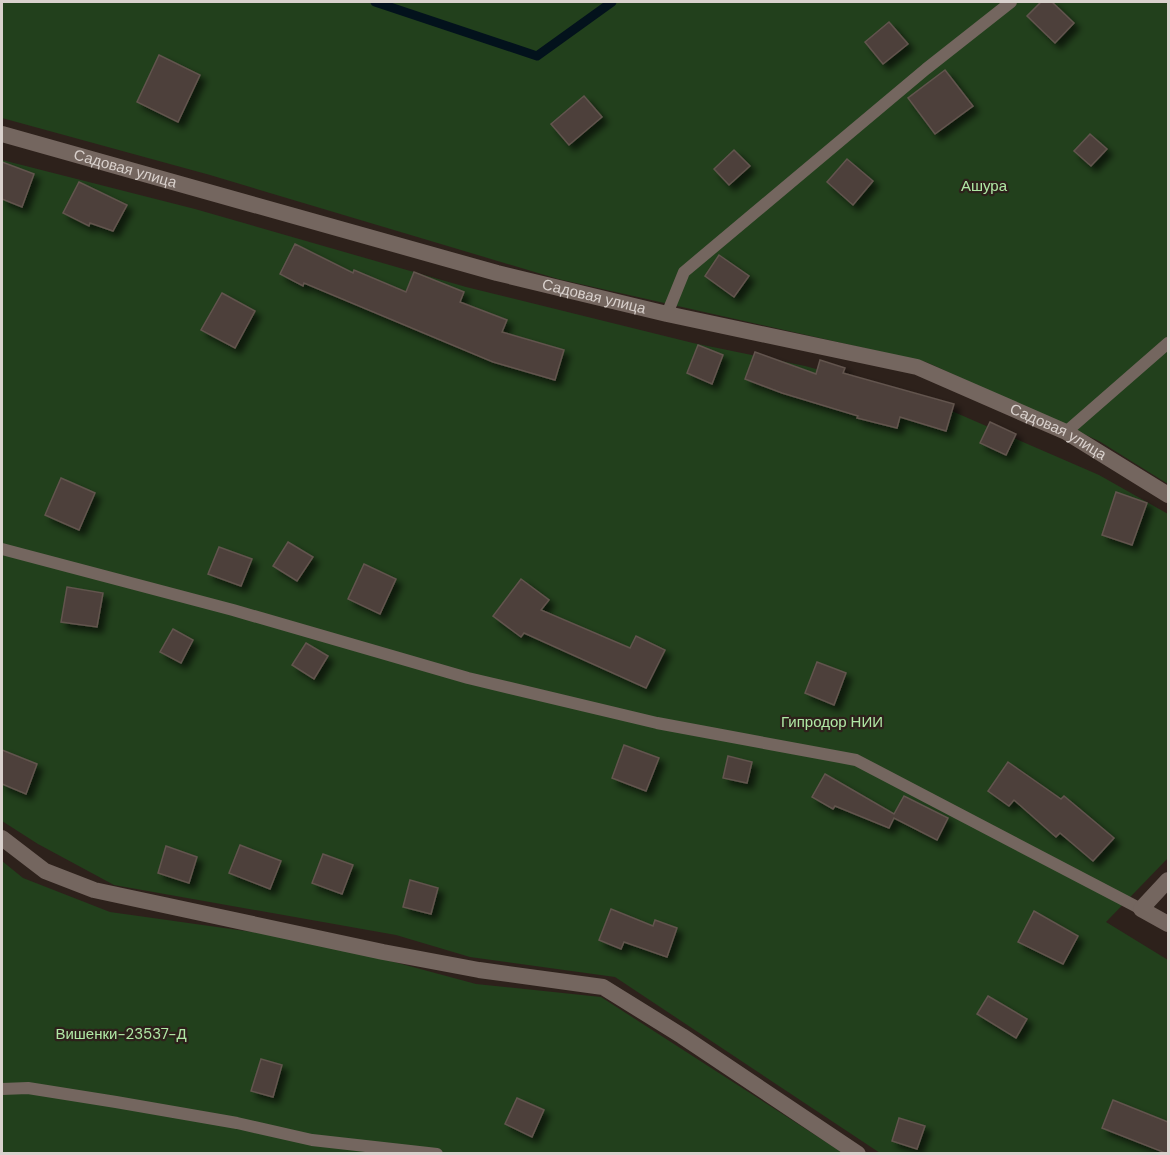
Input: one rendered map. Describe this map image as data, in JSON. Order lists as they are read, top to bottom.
{
  "streets": {
    "street": ["Садовая улица"]
  },
  "parks": ["Ашура", "Гипродор НИИ", "Вишенки-23537-Д"]
}
